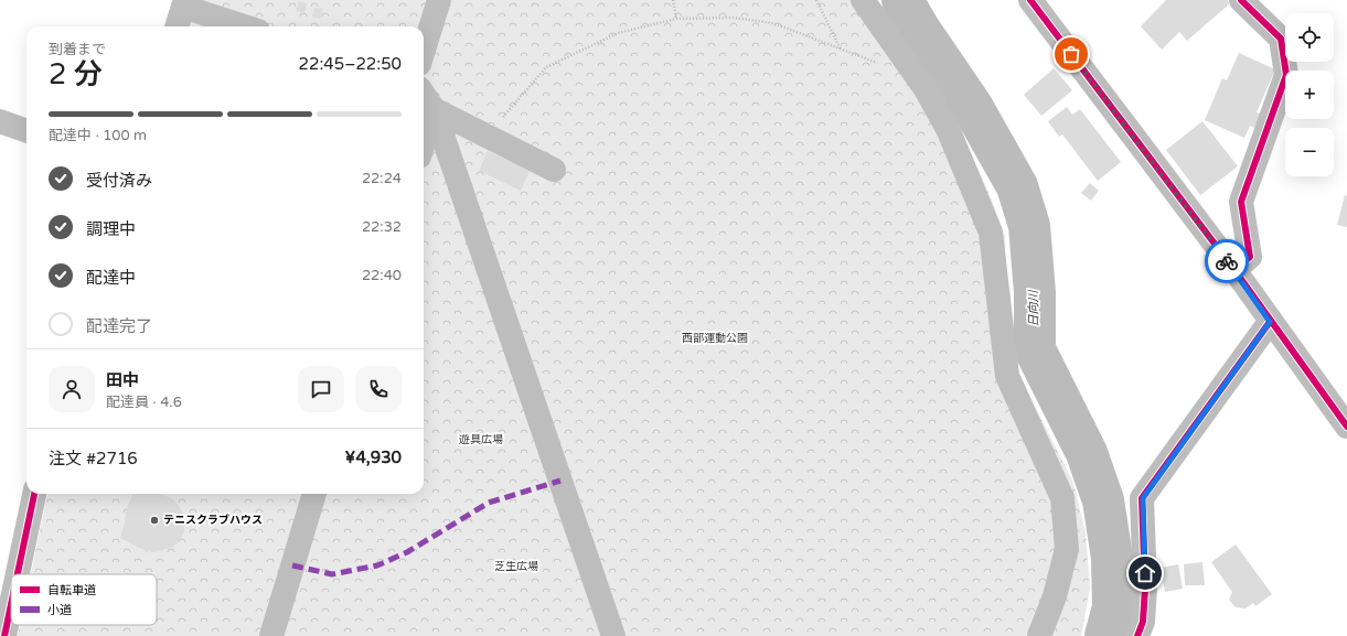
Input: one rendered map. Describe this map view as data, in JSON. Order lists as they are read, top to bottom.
{
  "water": ["日向川"],
  "parks": ["西部運動公園", "遊具広場", "芝生広場"],
  "places": ["テニスクラブハウス"],
  "legend": ["自転車道", "小道"],
  "page": {
    "map_buttons": ["+", "−"],
    "heading": ["2 分", "到着まで", "22:45–22:50"],
    "panel": [
      "田中",
      "配達員 · 4.6",
      "注文 #2716",
      "¥4,930"
    ],
    "bar": "配達中 · 100 m",
    "list": [
      ["受付済み", "22:24"],
      ["調理中", "22:32"],
      ["配達中", "22:40"],
      "配達完了"
    ]
  }
}
